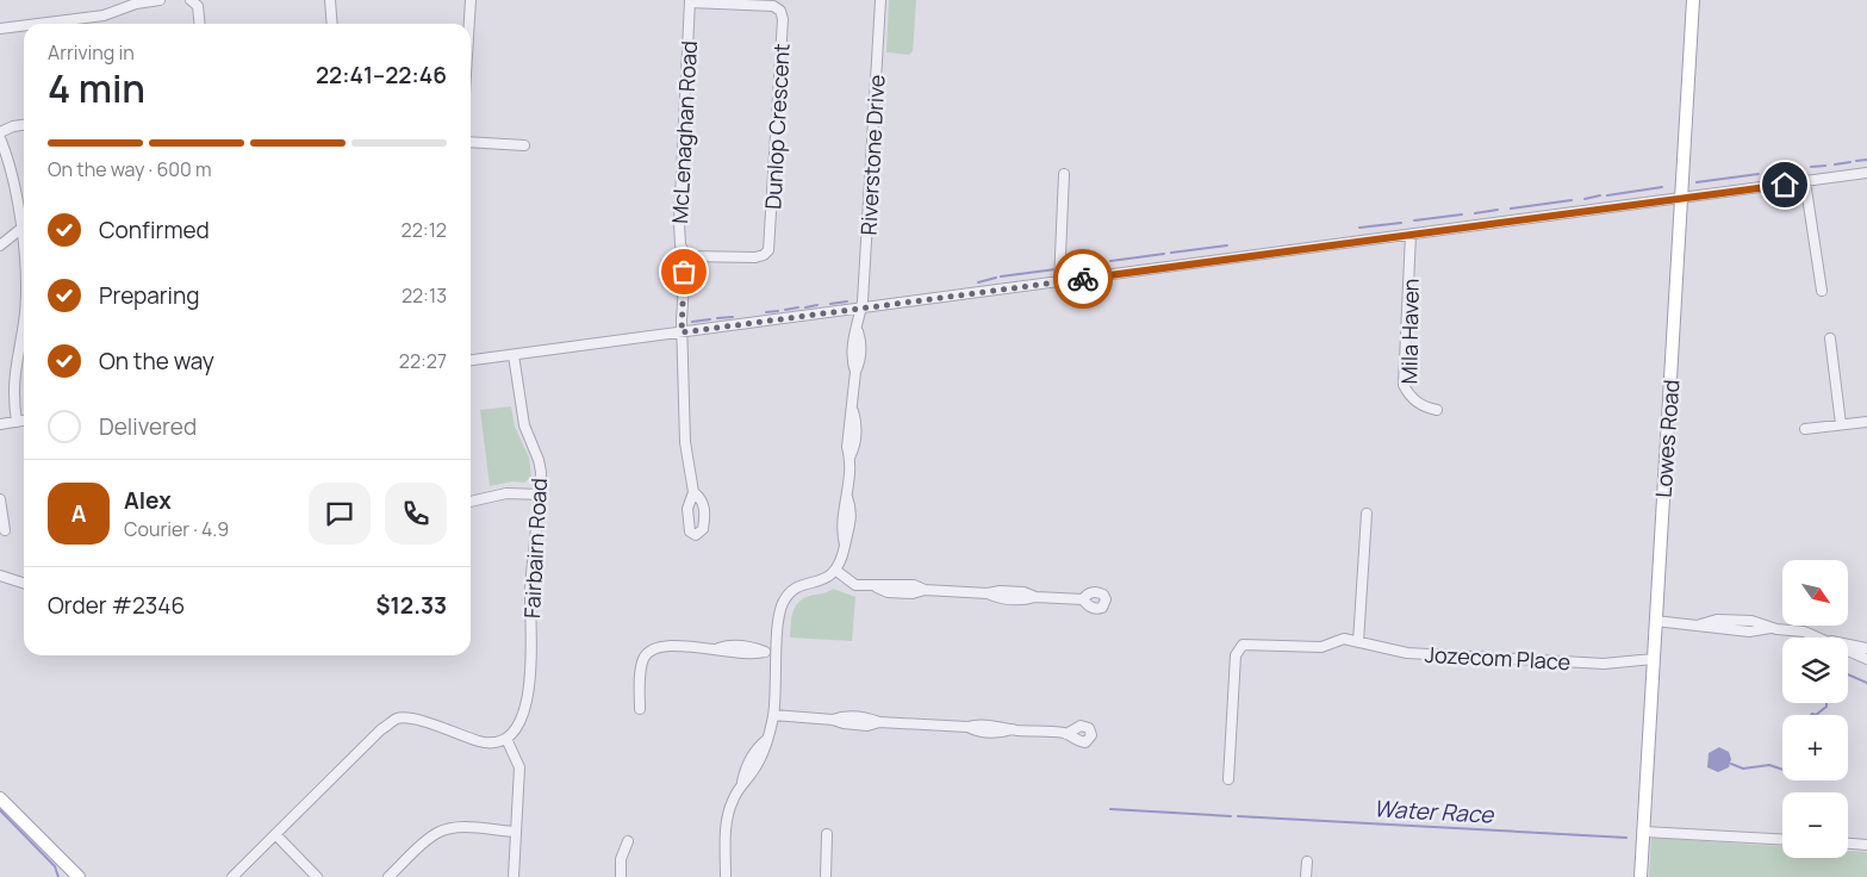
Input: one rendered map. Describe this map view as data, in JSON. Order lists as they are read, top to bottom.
{
  "streets": {
    "main road": ["Lowes Road"],
    "street": [
      "Dunlop Crescent",
      "McLenaghan Road",
      "Riverstone Drive",
      "Mila Haven",
      "Fairbairn Road",
      "Jozecom Place"
    ]
  },
  "crossings": [
    ["Dunlop Crescent", "McLenaghan Road"],
    ["Lowes Road", "Jozecom Place"]
  ],
  "water": ["Water Race"],
  "north": "bottom right",
  "page": {
    "heading": ["4 min", "Arriving in", "22:41–22:46"],
    "panel": [
      "Alex",
      "Courier · 4.9",
      "Order #2346",
      "$12.33"
    ],
    "bar": "On the way · 600 m",
    "list": [
      ["Confirmed", "22:12"],
      ["Preparing", "22:13"],
      ["On the way", "22:27"],
      "Delivered"
    ],
    "round": "A",
    "map_buttons": ["+", "−"]
  }
}
